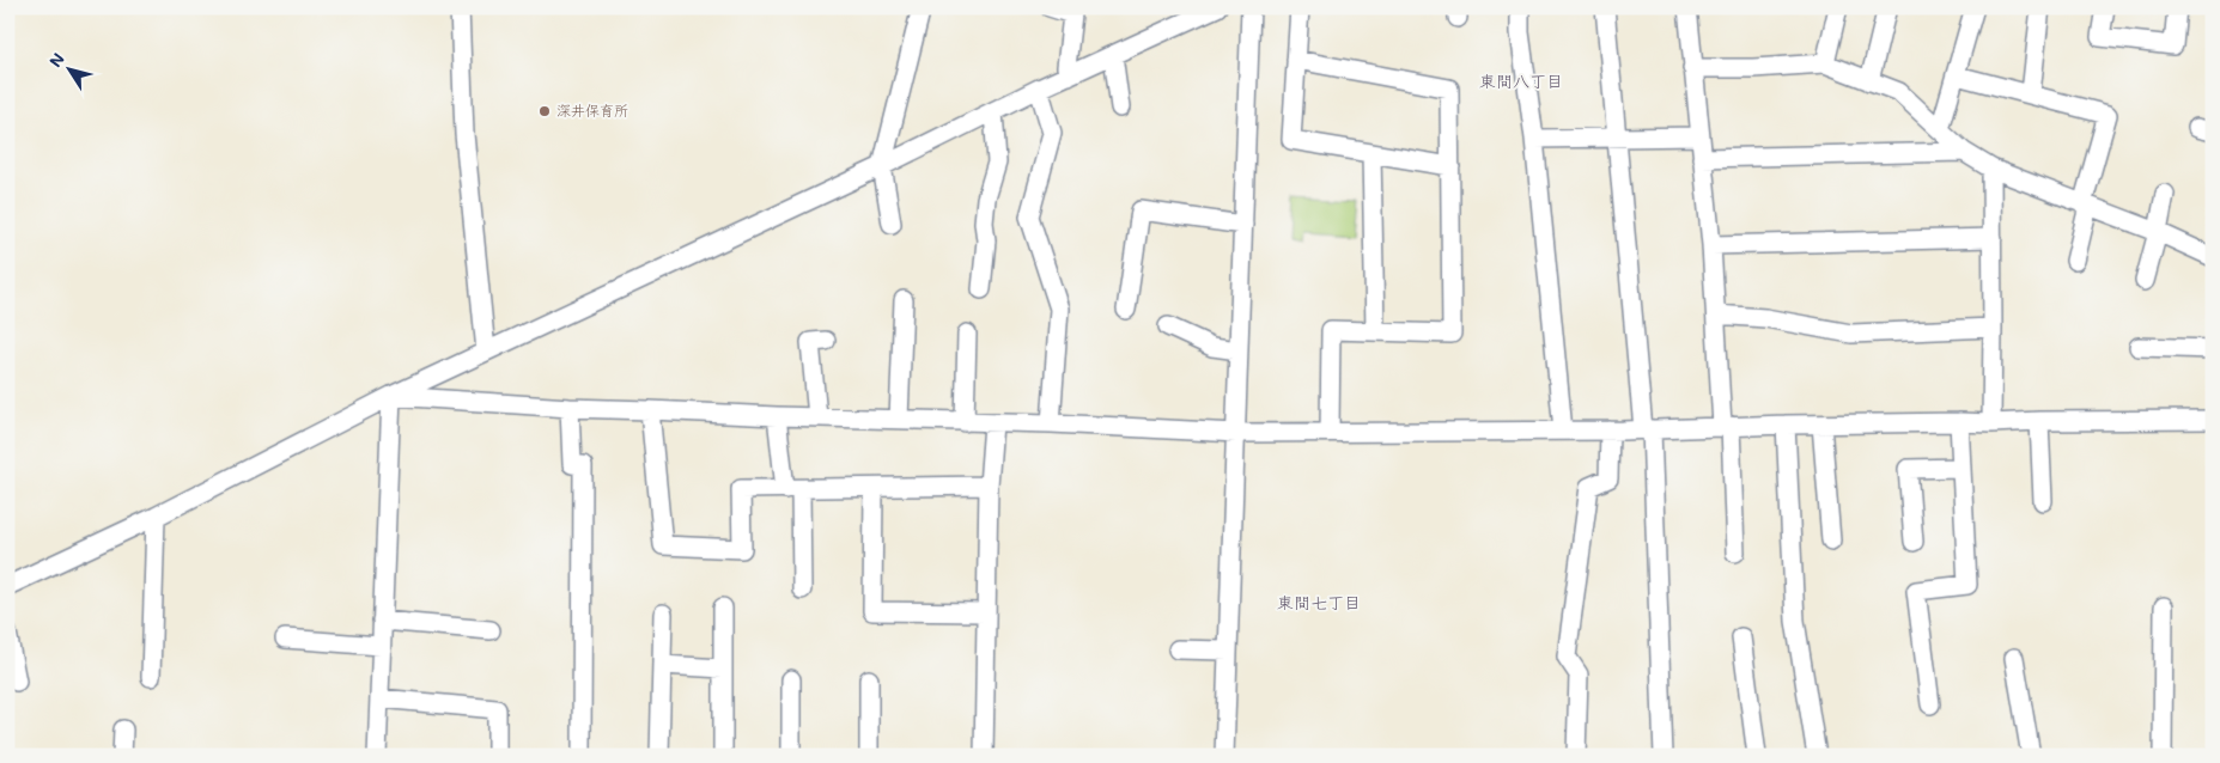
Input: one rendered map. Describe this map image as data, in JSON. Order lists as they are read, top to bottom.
{
  "districts": ["東間八丁目", "東間七丁目"],
  "places": ["深井保育所"],
  "north": "top left"
}
